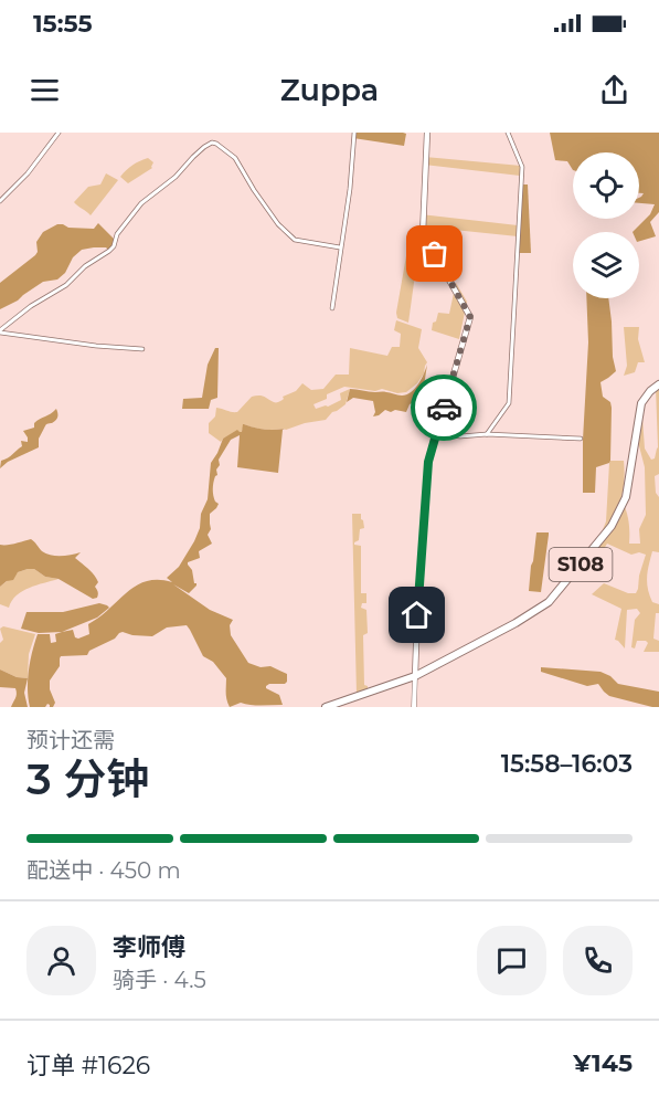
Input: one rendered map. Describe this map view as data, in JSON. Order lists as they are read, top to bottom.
{
  "streets": {
    "main road": ["S108"]
  },
  "page": {
    "status": "15:55",
    "header": "Zuppa",
    "heading": ["3 分钟", "预计还需", "15:58–16:03"],
    "panel": [
      "李师傅",
      "骑手 · 4.5",
      "订单 #1626",
      "¥145"
    ],
    "bar": "配送中 · 450 m"
  }
}
